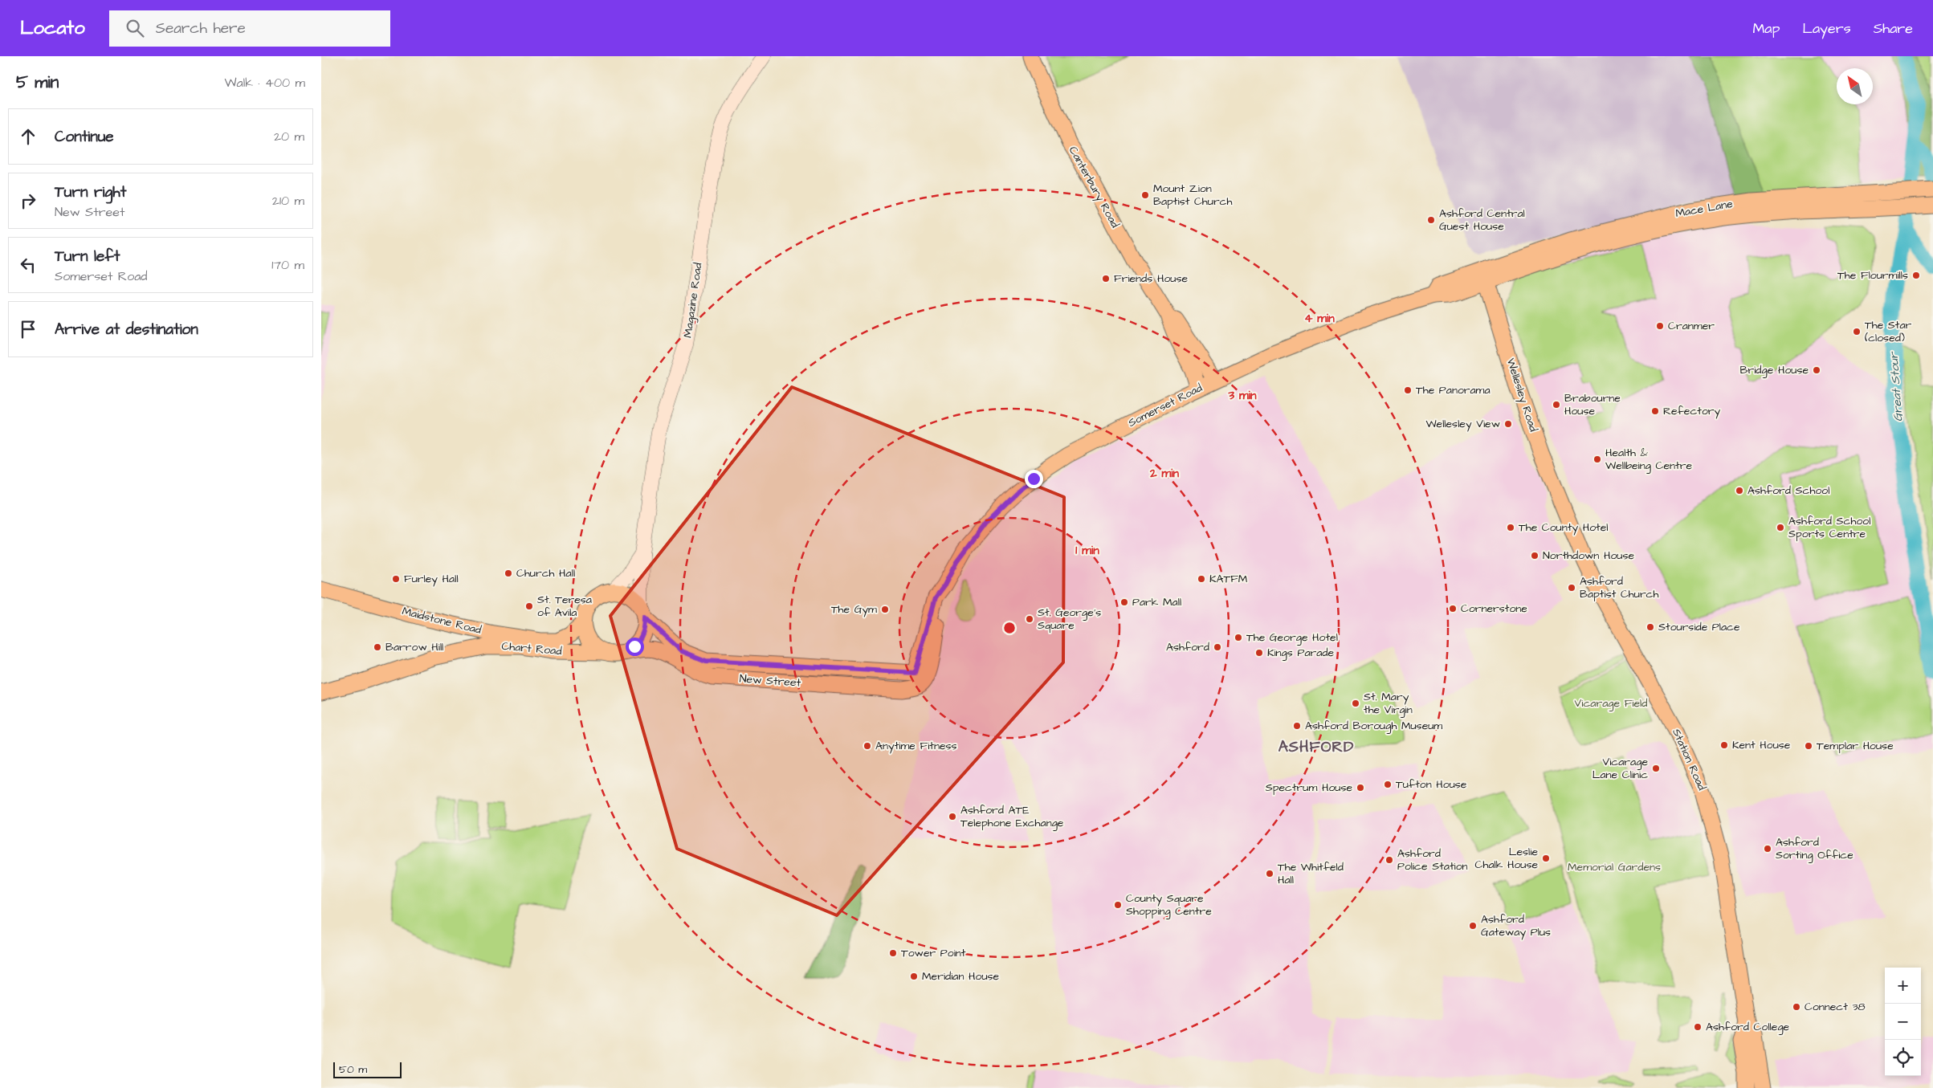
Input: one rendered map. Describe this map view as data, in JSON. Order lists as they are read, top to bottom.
{
  "streets": {
    "main road": [
      "Canterbury Road",
      "Mace Lane",
      "Wellesley Road",
      "Somerset Road",
      "Maidstone Road",
      "Chart Road",
      "New Street",
      "Station Road"
    ],
    "street": ["Magazine Road"]
  },
  "crossings": [
    ["Canterbury Road", "Somerset Road"],
    ["Mace Lane", "Wellesley Road"],
    ["Mace Lane", "Somerset Road"],
    ["Magazine Road", "Maidstone Road"],
    ["Magazine Road", "Chart Road"],
    ["Magazine Road", "New Street"],
    ["Wellesley Road", "Somerset Road"],
    ["Wellesley Road", "Station Road"],
    ["Somerset Road", "New Street"],
    ["Maidstone Road", "Chart Road"],
    ["Maidstone Road", "New Street"],
    ["Chart Road", "New Street"]
  ],
  "districts": ["ASHFORD"],
  "water": ["Great Stour"],
  "parks": ["Vicarage Field", "Memorial Gardens"],
  "places": [
    "Mount Zion Baptist Church",
    "Ashford Central Guest House",
    "The Flourmills",
    "Friends House",
    "Cranmer",
    "The Star (closed)",
    "Bridge House",
    "The Panorama",
    "Brabourne House",
    "Refectory",
    "Wellesley View",
    "Health & Wellbeing Centre",
    "Ashford School",
    "The County Hotel",
    "Ashford School Sports Centre",
    "Northdown House",
    "Church Hall",
    "Furley Hall",
    "KATFM",
    "Ashford Baptist Church",
    "Park Mall",
    "St. Teresa of Avila",
    "Cornerstone",
    "The Gym",
    "St. George's Square",
    "Stourside Place",
    "The George Hotel",
    "Barrow Hill",
    "Ashford",
    "Kings Parade",
    "St. Mary the Virgin",
    "Ashford Borough Museum",
    "Kent House",
    "Anytime Fitness",
    "Templar House",
    "Vicarage Lane Clinic",
    "Tufton House",
    "Spectrum House",
    "Ashford ATE Telephone Exchange",
    "Ashford Sorting Office",
    "Leslie Chalk House",
    "Ashford Police Station",
    "The Whitfeld Hall",
    "County Square Shopping Centre",
    "Ashford Gateway Plus",
    "Tower Point",
    "Meridian House",
    "Connect 38",
    "Ashford College"
  ],
  "scale_bar": "50 m",
  "north": "top left",
  "page": {
    "header": "Locato",
    "search": "Search here",
    "nav": ["Map", "Layers", "Share"],
    "heading": ["5 min", "Walk · 400 m"],
    "list": [
      ["Continue", "20 m"],
      ["Turn right", "New Street", "210 m"],
      ["Turn left", "Somerset Road", "170 m"],
      "Arrive at destination"
    ],
    "map_buttons": ["+", "−"],
    "scale": "50 m"
  },
  "rings": [
    "4 min",
    "3 min",
    "2 min",
    "1 min"
  ]
}
